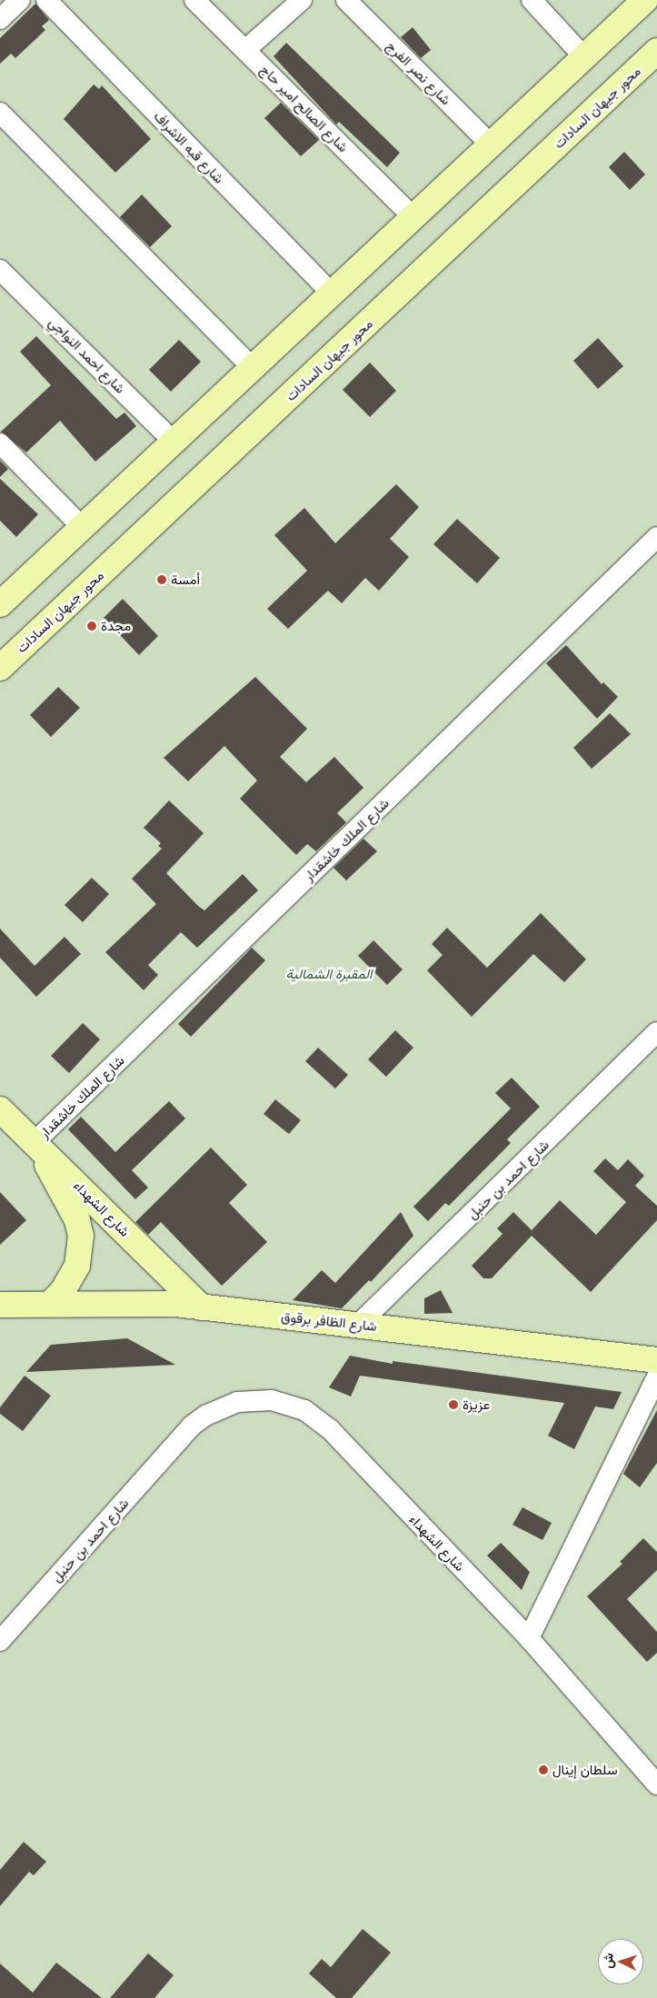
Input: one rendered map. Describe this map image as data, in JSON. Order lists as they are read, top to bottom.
{
  "streets": {
    "main road": ["محور جيهان السادات", "شارع الشهداء", "شارع الظافر برقوق"],
    "street": [
      "شارع نصر الفرج",
      "شارع الصالح امير حاج",
      "شارع قبه الاشراف",
      "شارع احمد النواجي",
      "شارع الملك خاشقدار",
      "شارع احمد بن حنبل"
    ]
  },
  "crossings": [
    ["شارع الملك خاشقدار", "شارع الشهداء"],
    ["شارع احمد بن حنبل", "شارع الشهداء"],
    ["شارع احمد بن حنبل", "شارع الظافر برقوق"],
    ["شارع الشهداء", "شارع الظافر برقوق"]
  ],
  "parks": ["المقبرة الشمالية"],
  "places": [
    "أمسة",
    "مجدة",
    "عزيزة",
    "سلطان إينال"
  ],
  "north": "left"
}
